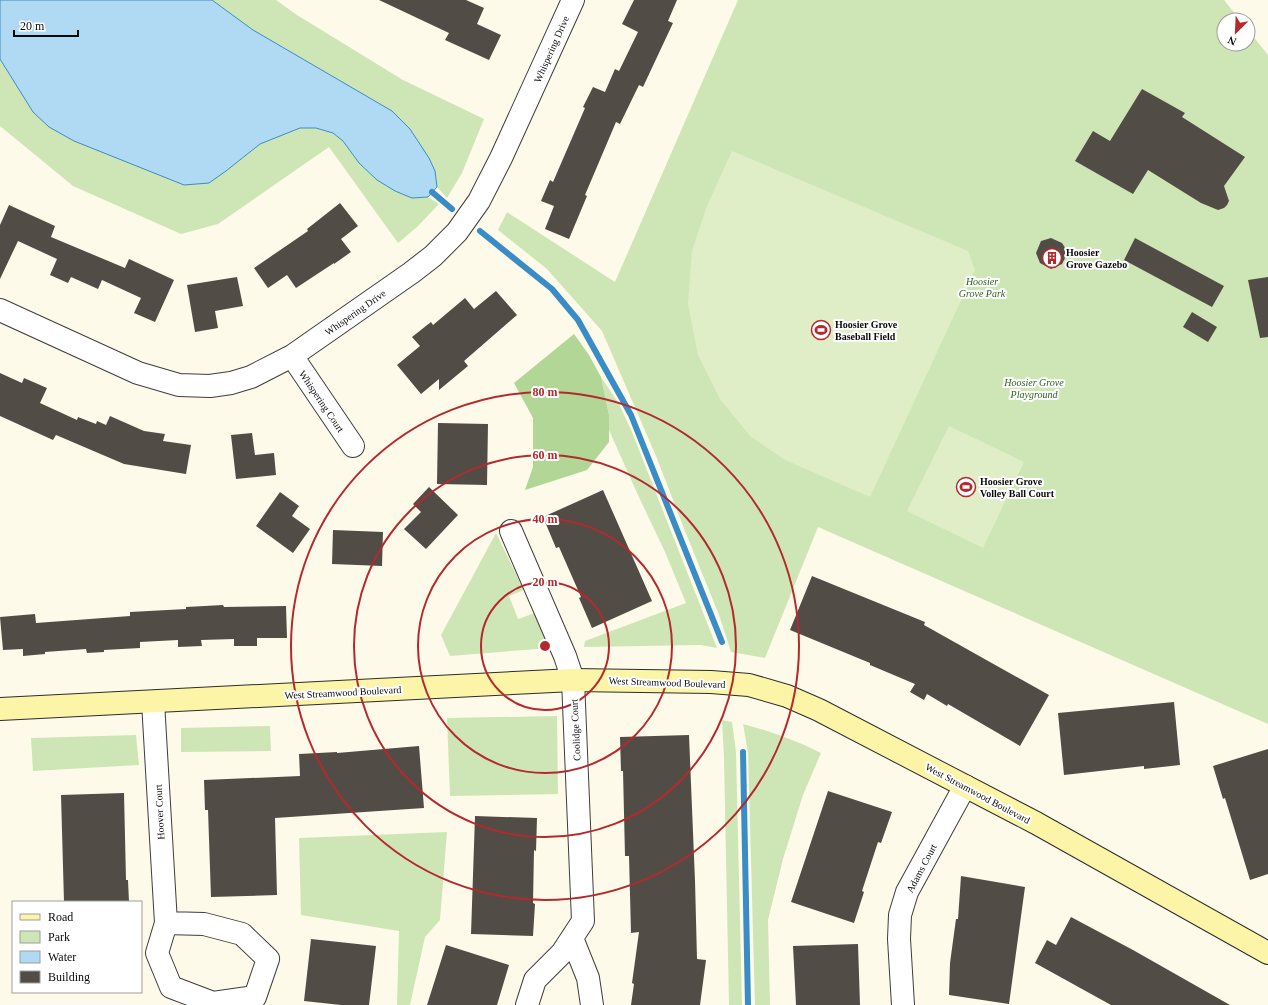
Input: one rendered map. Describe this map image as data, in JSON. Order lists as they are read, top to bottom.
{
  "streets": {
    "street": [
      "Whispering Drive",
      "Whispering Court",
      "West Streamwood Boulevard",
      "Coolidge Court",
      "Hoover Court",
      "Adams Court"
    ]
  },
  "crossings": [
    ["Whispering Drive", "Whispering Court"],
    ["West Streamwood Boulevard", "Coolidge Court"],
    ["West Streamwood Boulevard", "Hoover Court"],
    ["West Streamwood Boulevard", "Adams Court"]
  ],
  "parks": ["Hoosier Grove Park", "Hoosier Grove Playground"],
  "places": {
    "building": ["Hoosier Grove Gazebo"],
    "sports": ["Hoosier Grove Baseball Field", "Hoosier Grove Volley Ball Court"]
  },
  "legend": [
    "Road",
    "Park",
    "Water",
    "Building"
  ],
  "scale_bar": "20 m",
  "north": "bottom left",
  "rings": [
    "80 m",
    "60 m",
    "40 m",
    "20 m"
  ]
}
